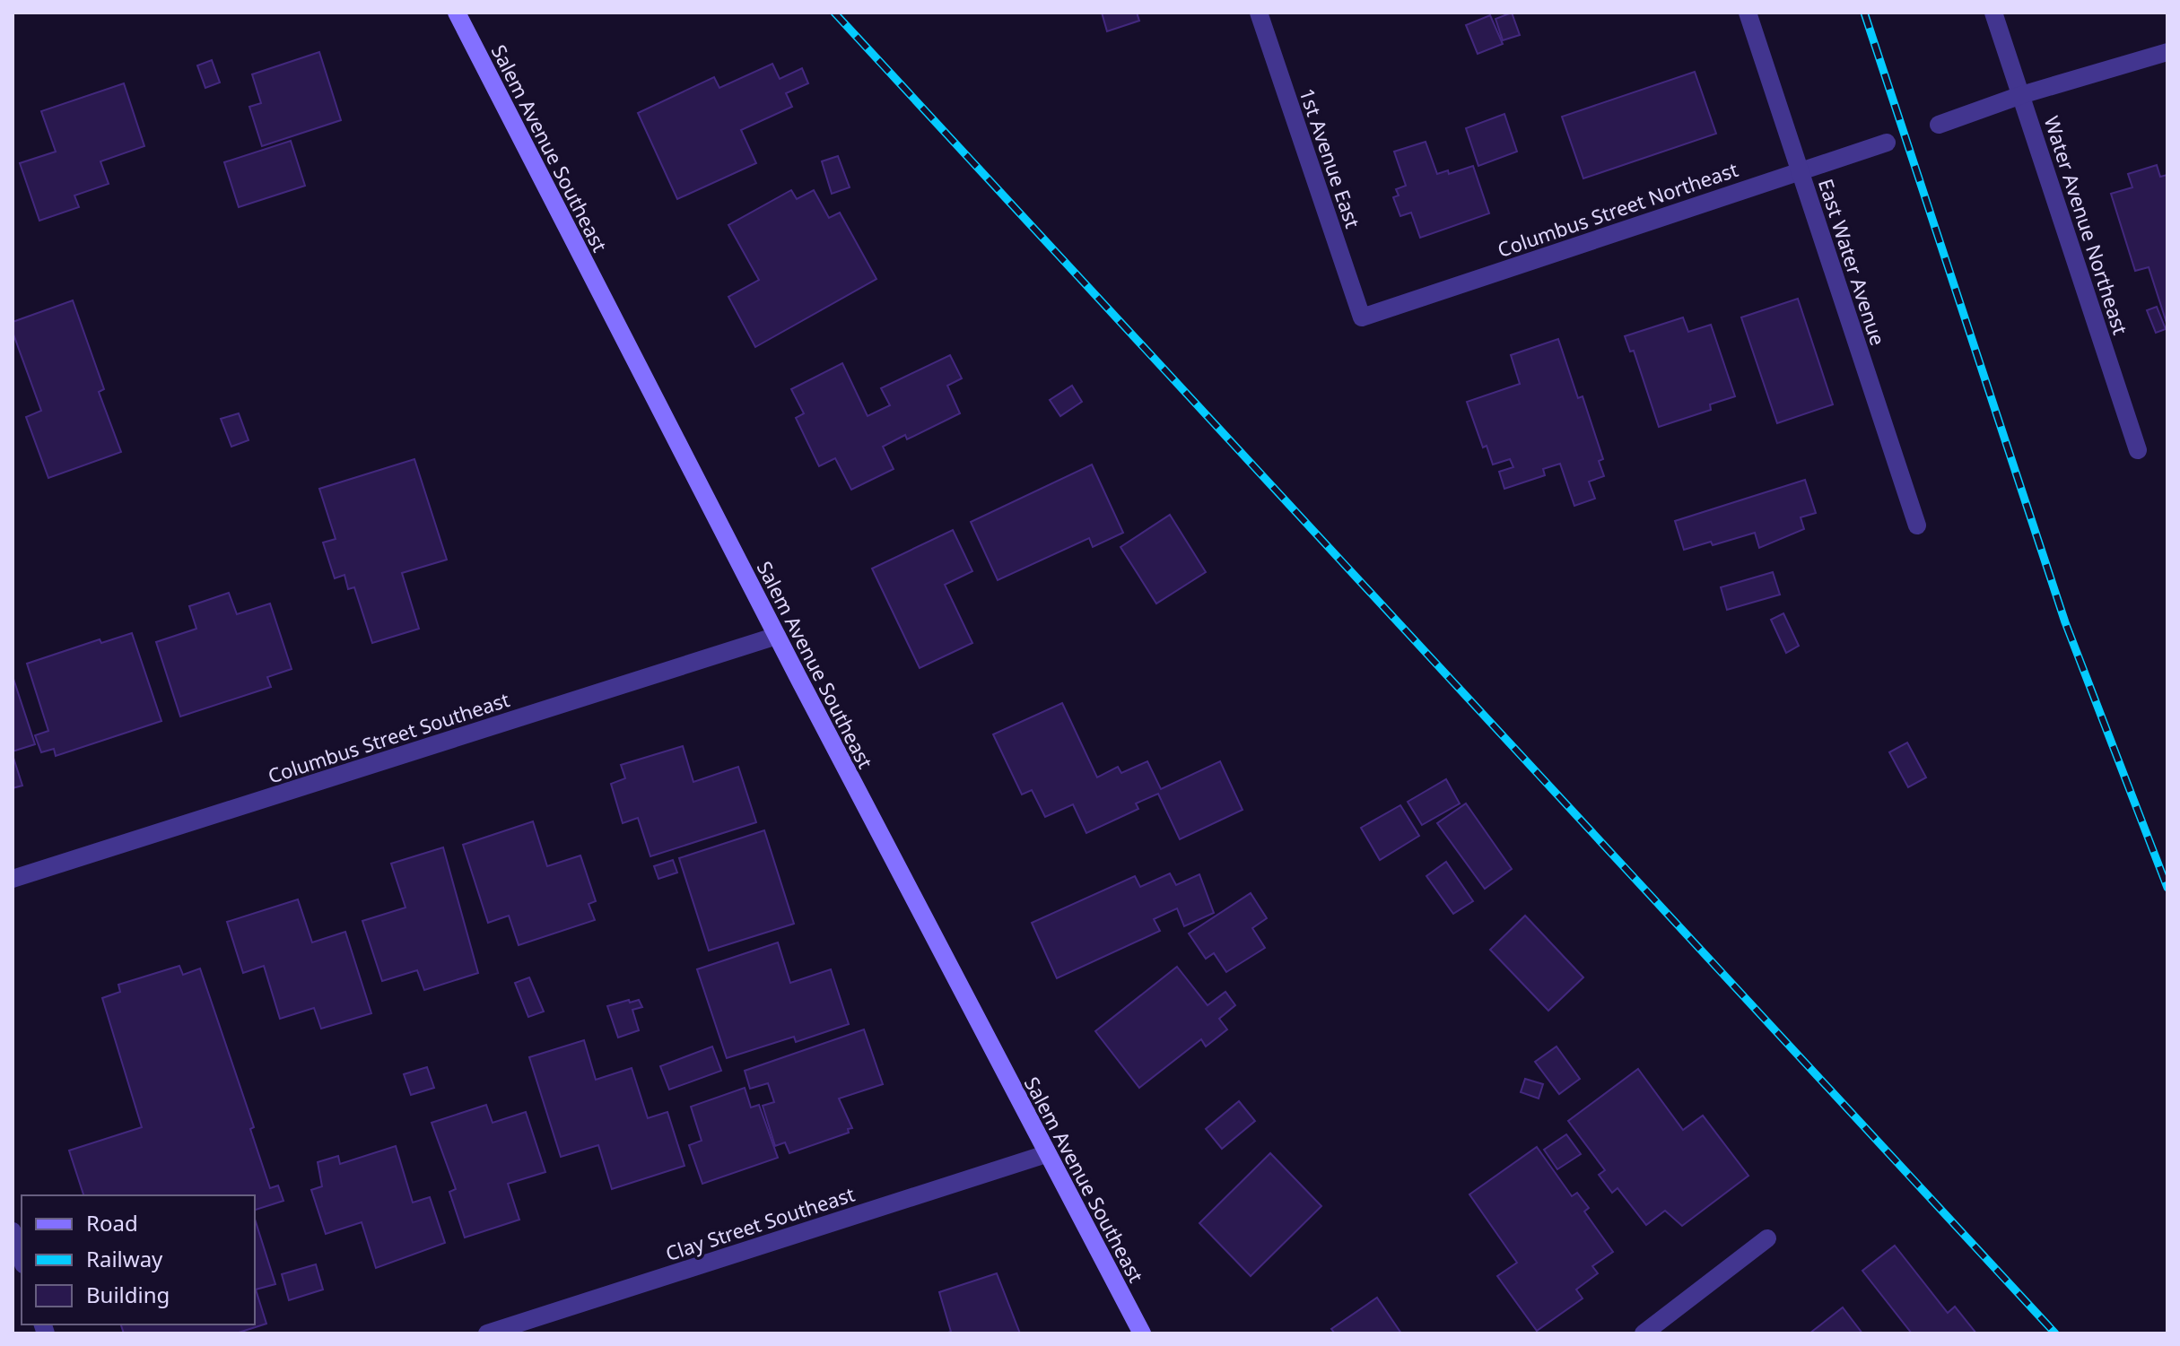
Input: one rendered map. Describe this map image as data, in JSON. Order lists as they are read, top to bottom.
{
  "streets": {
    "main road": ["Salem Avenue Southeast"],
    "street": [
      "1st Avenue East",
      "Columbus Street Northeast",
      "Water Avenue Northeast",
      "East Water Avenue",
      "Columbus Street Southeast",
      "Clay Street Southeast"
    ]
  },
  "crossings": [
    ["Salem Avenue Southeast", "Columbus Street Southeast"],
    ["Salem Avenue Southeast", "Clay Street Southeast"],
    ["1st Avenue East", "Columbus Street Northeast"],
    ["Columbus Street Northeast", "East Water Avenue"]
  ],
  "legend": ["Road", "Railway", "Building"]
}
